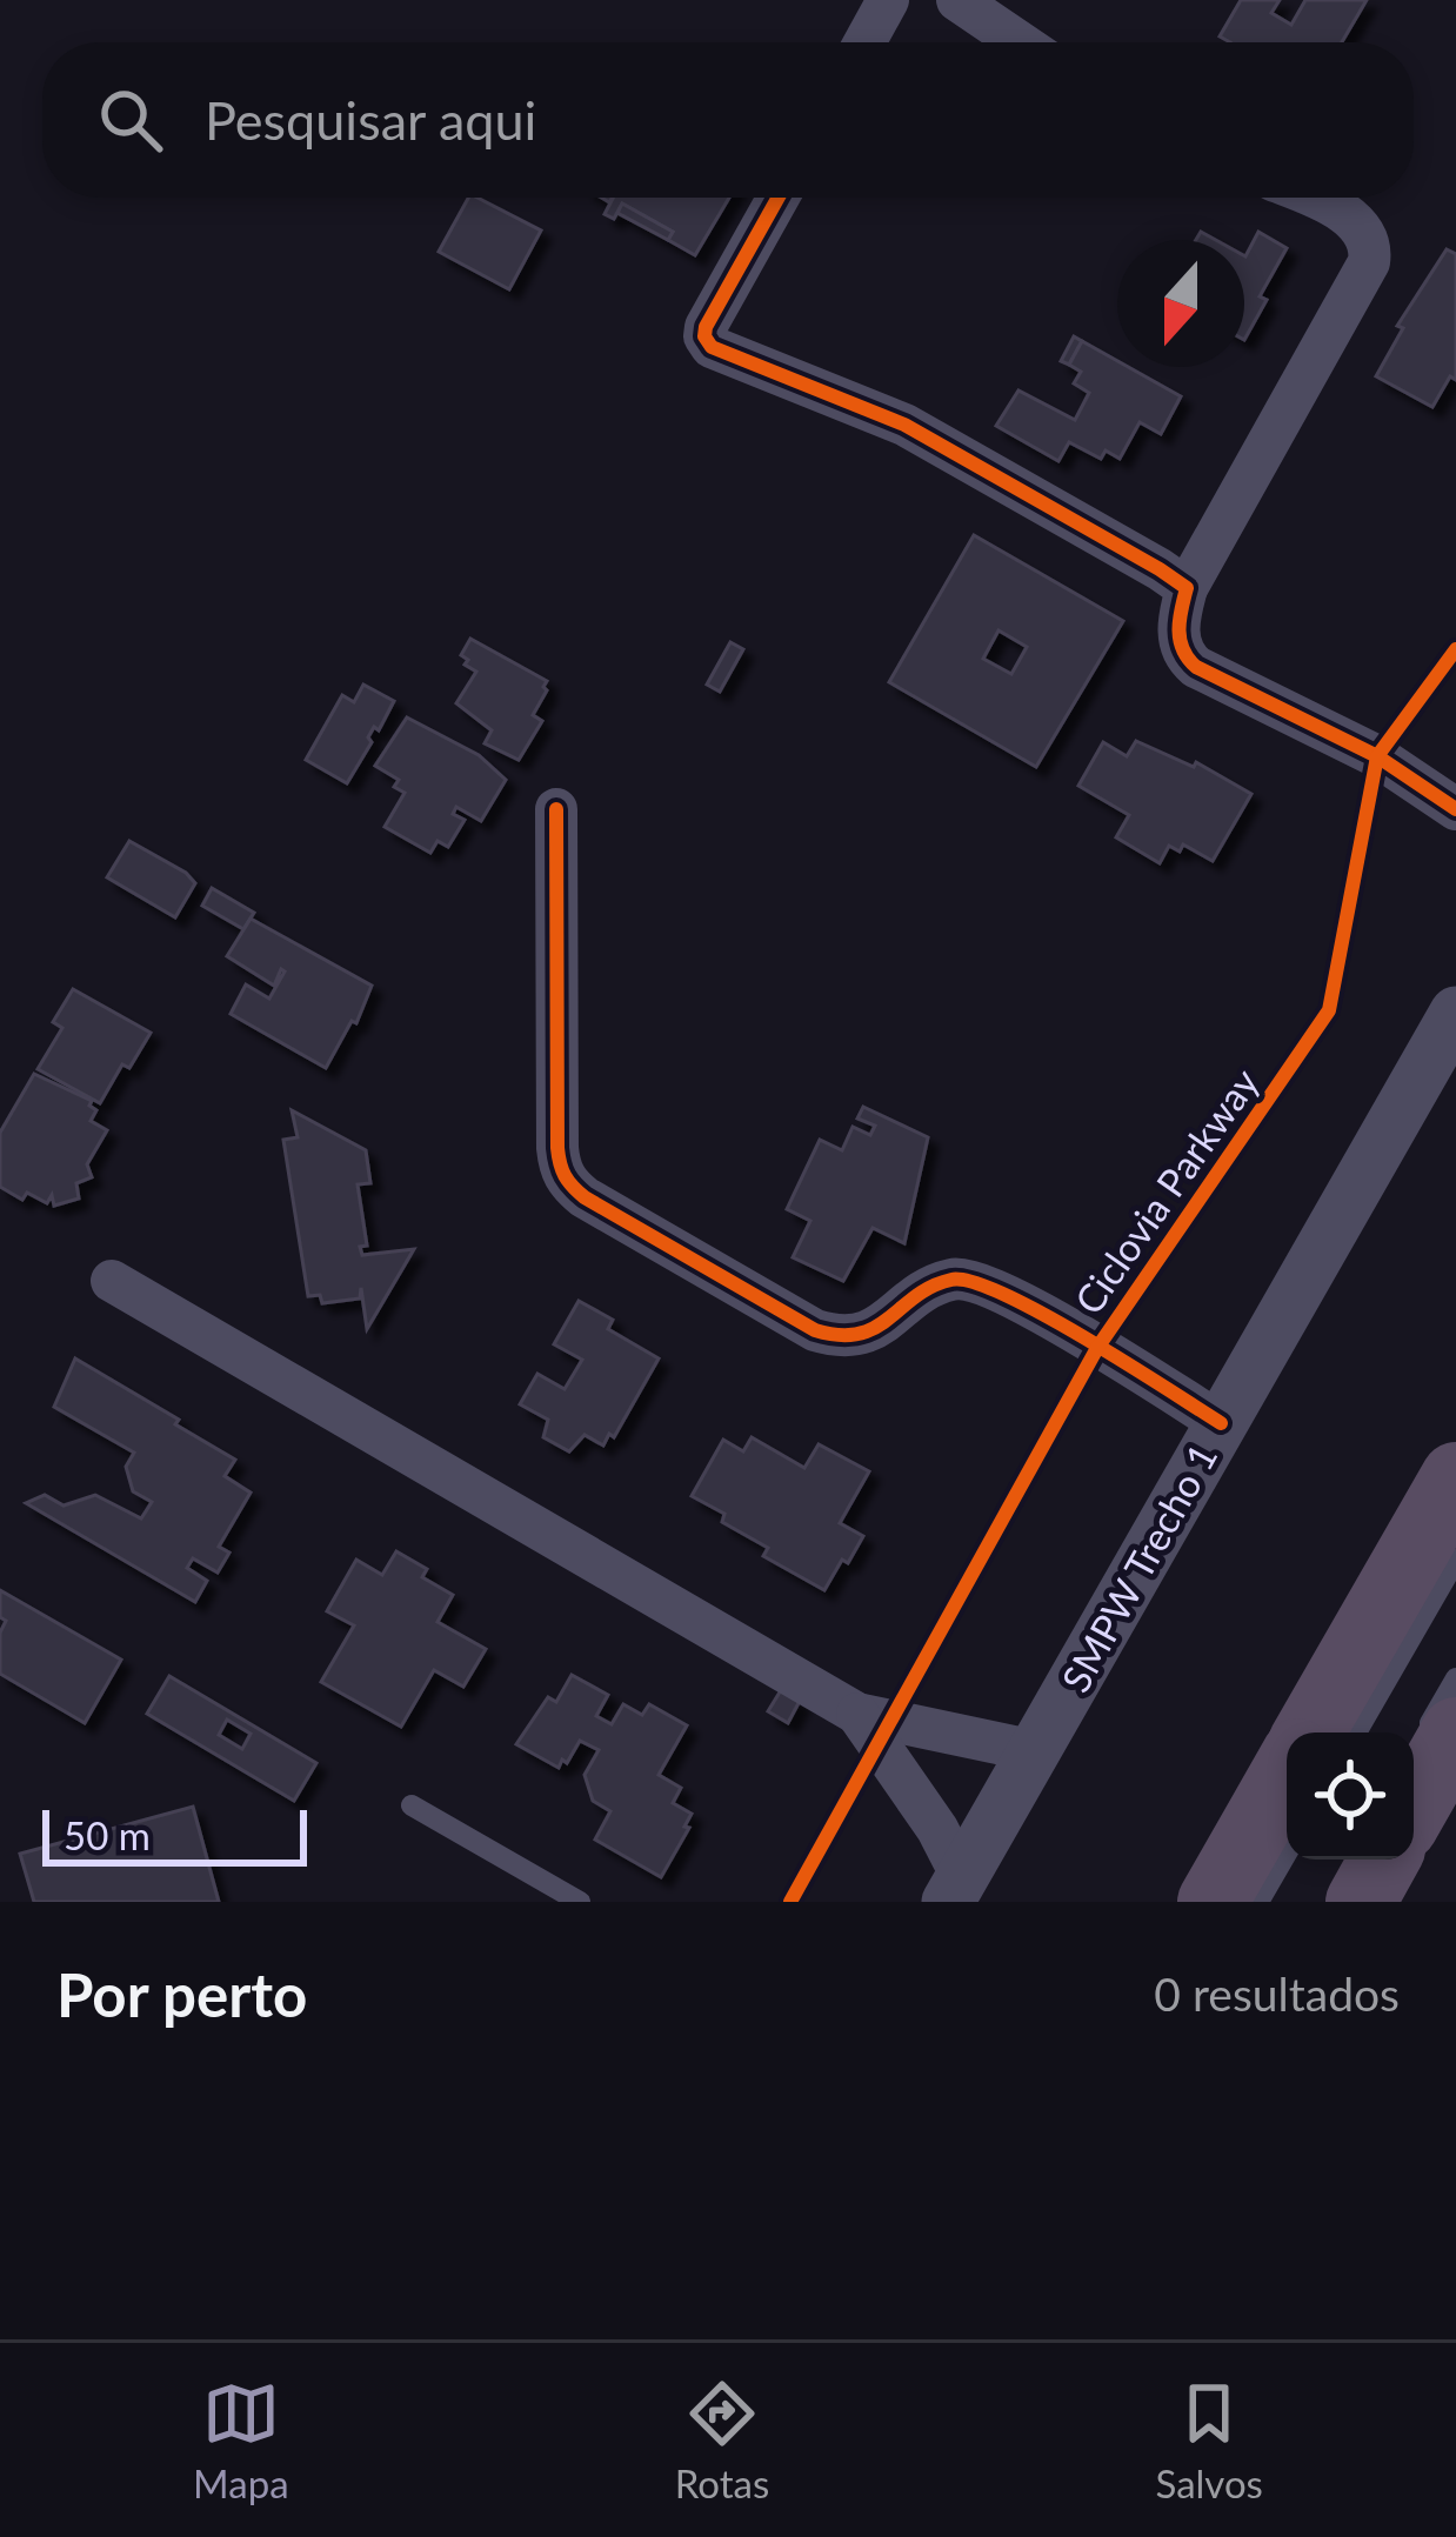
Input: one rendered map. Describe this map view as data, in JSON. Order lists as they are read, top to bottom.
{
  "streets": {
    "street": ["SMPW Trecho 1"],
    "cycle path": ["Ciclovia Parkway"]
  },
  "scale_bar": "50 m",
  "north": "bottom",
  "page": {
    "search": "Pesquisar aqui",
    "scale": "50 m",
    "heading": ["Por perto", "0 resultados"],
    "nav": ["Mapa", "Rotas", "Salvos"]
  }
}
